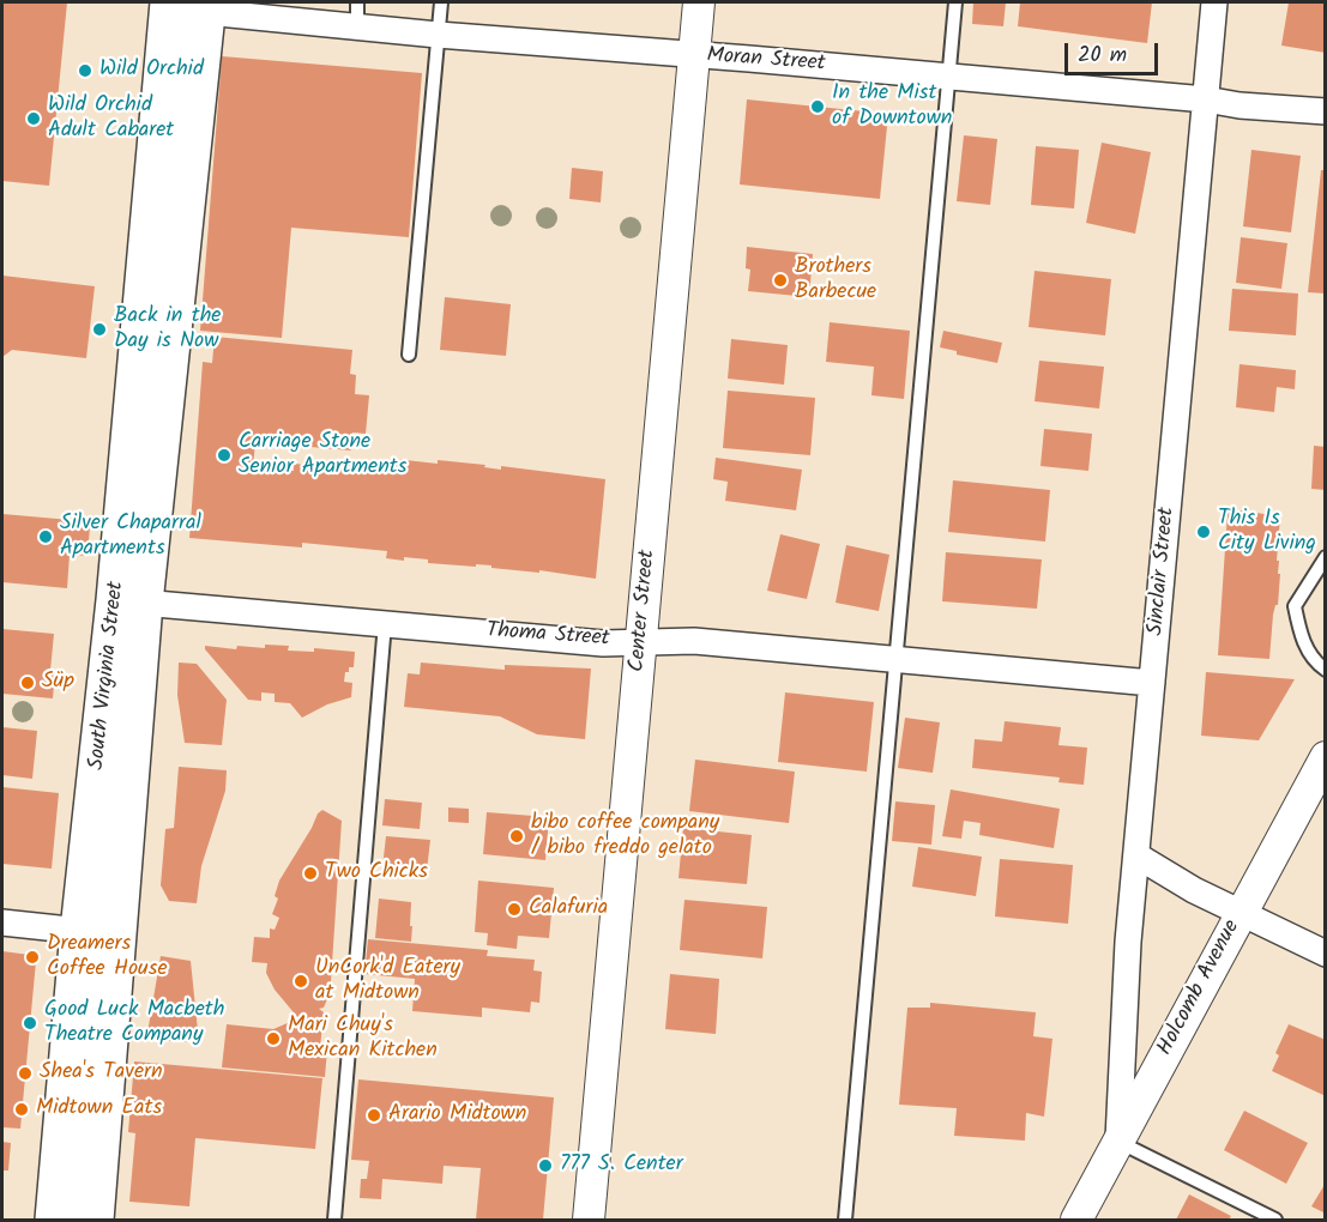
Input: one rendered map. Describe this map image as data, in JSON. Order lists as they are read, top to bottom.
{
  "streets": {
    "main road": ["South Virginia Street"],
    "street": [
      "Moran Street",
      "Sinclair Street",
      "Center Street",
      "Thoma Street",
      "Holcomb Avenue"
    ]
  },
  "crossings": [
    ["Moran Street", "Sinclair Street"],
    ["Moran Street", "Center Street"],
    ["Moran Street", "South Virginia Street"],
    ["Sinclair Street", "Thoma Street"],
    ["Sinclair Street", "Holcomb Avenue"],
    ["Center Street", "Thoma Street"],
    ["Thoma Street", "South Virginia Street"]
  ],
  "places": [
    "Wild Orchid",
    "In the Mist of Downtown",
    "Wild Orchid Adult Cabaret",
    "Brothers Barbecue",
    "Back in the Day is Now",
    "Carriage Stone Senior Apartments",
    "This Is City Living",
    "Silver Chaparral Apartments",
    "Süp",
    "bibo coffee company / bibo freddo gelato",
    "Two Chicks",
    "Calafuria",
    "Dreamers Coffee House",
    "UnCork'd Eatery at Midtown",
    "Good Luck Macbeth Theatre Company",
    "Mari Chuy's Mexican Kitchen",
    "Shea's Tavern",
    "Midtown Eats",
    "Arario Midtown",
    "777 S. Center"
  ],
  "scale_bar": "20 m"
}
